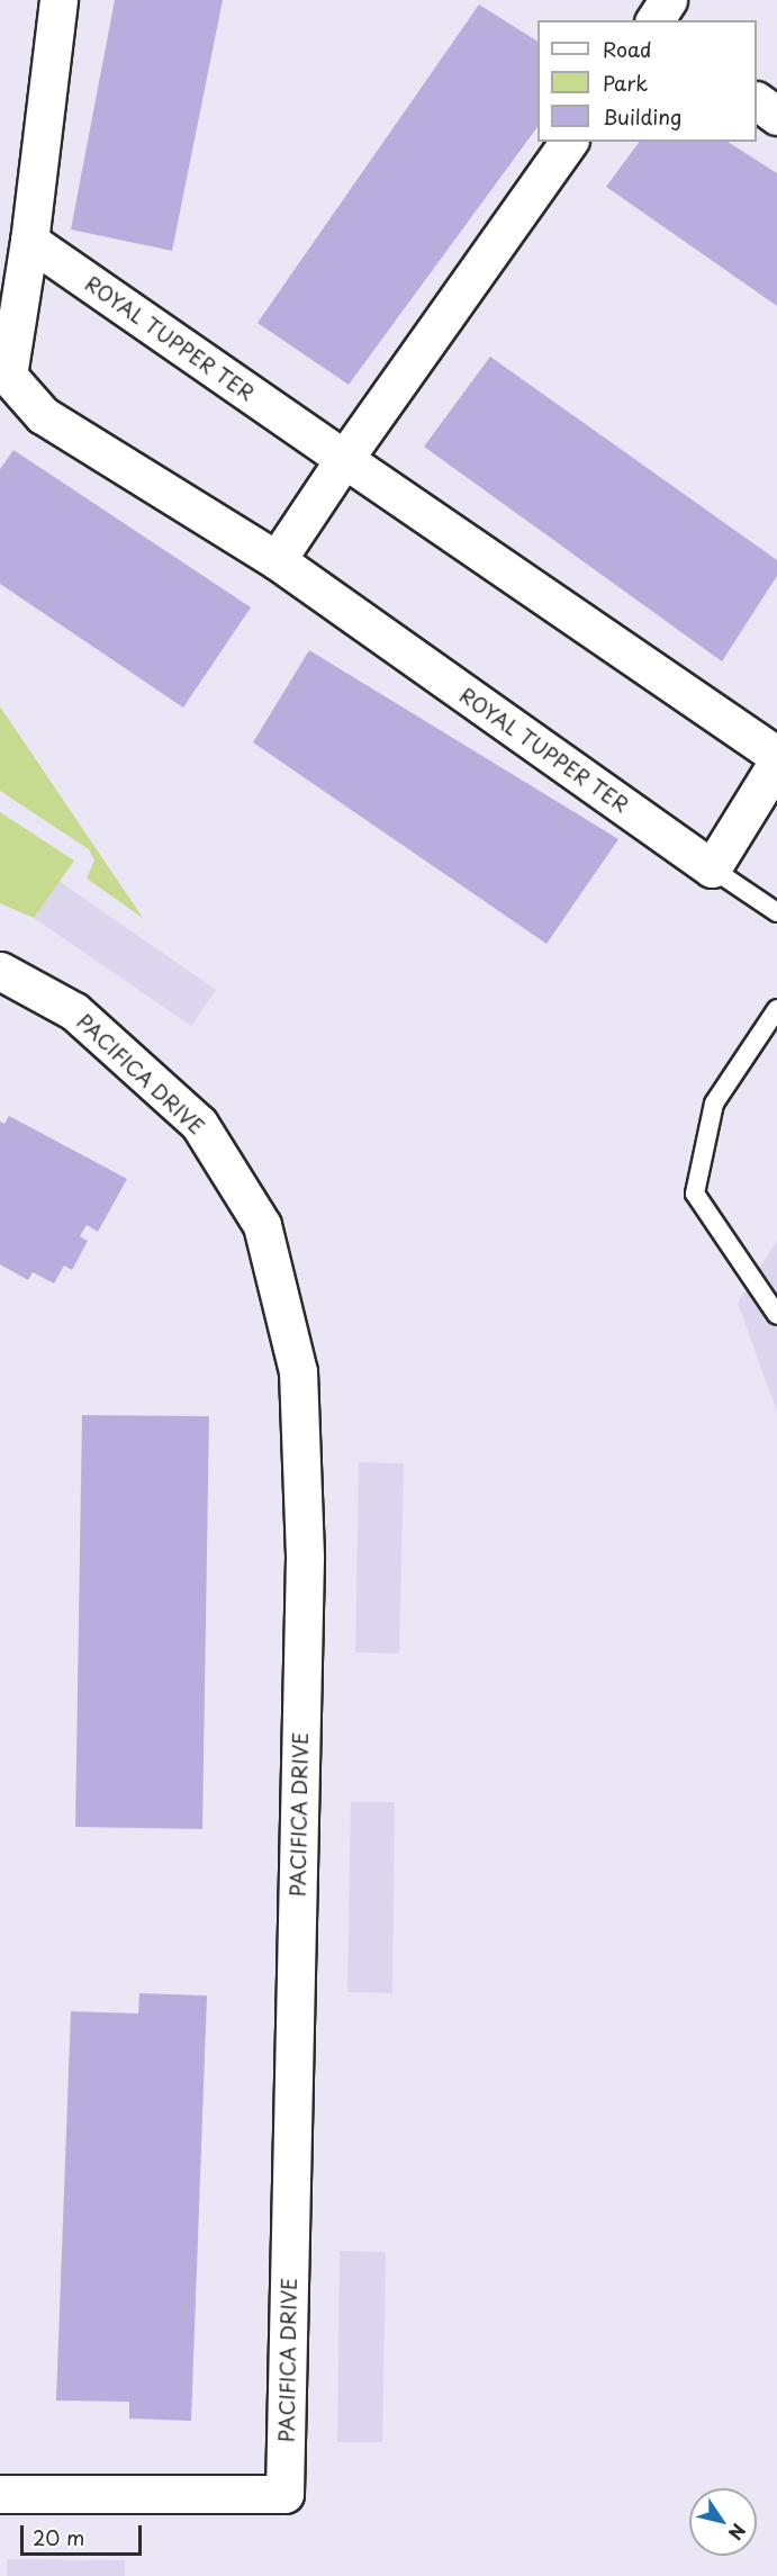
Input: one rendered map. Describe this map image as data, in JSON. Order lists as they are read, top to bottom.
{
  "streets": {
    "street": ["ROYAL TUPPER TER", "PACIFICA DRIVE"]
  },
  "legend": ["Road", "Park", "Building"],
  "scale_bar": "20 m",
  "north": "bottom right"
}
